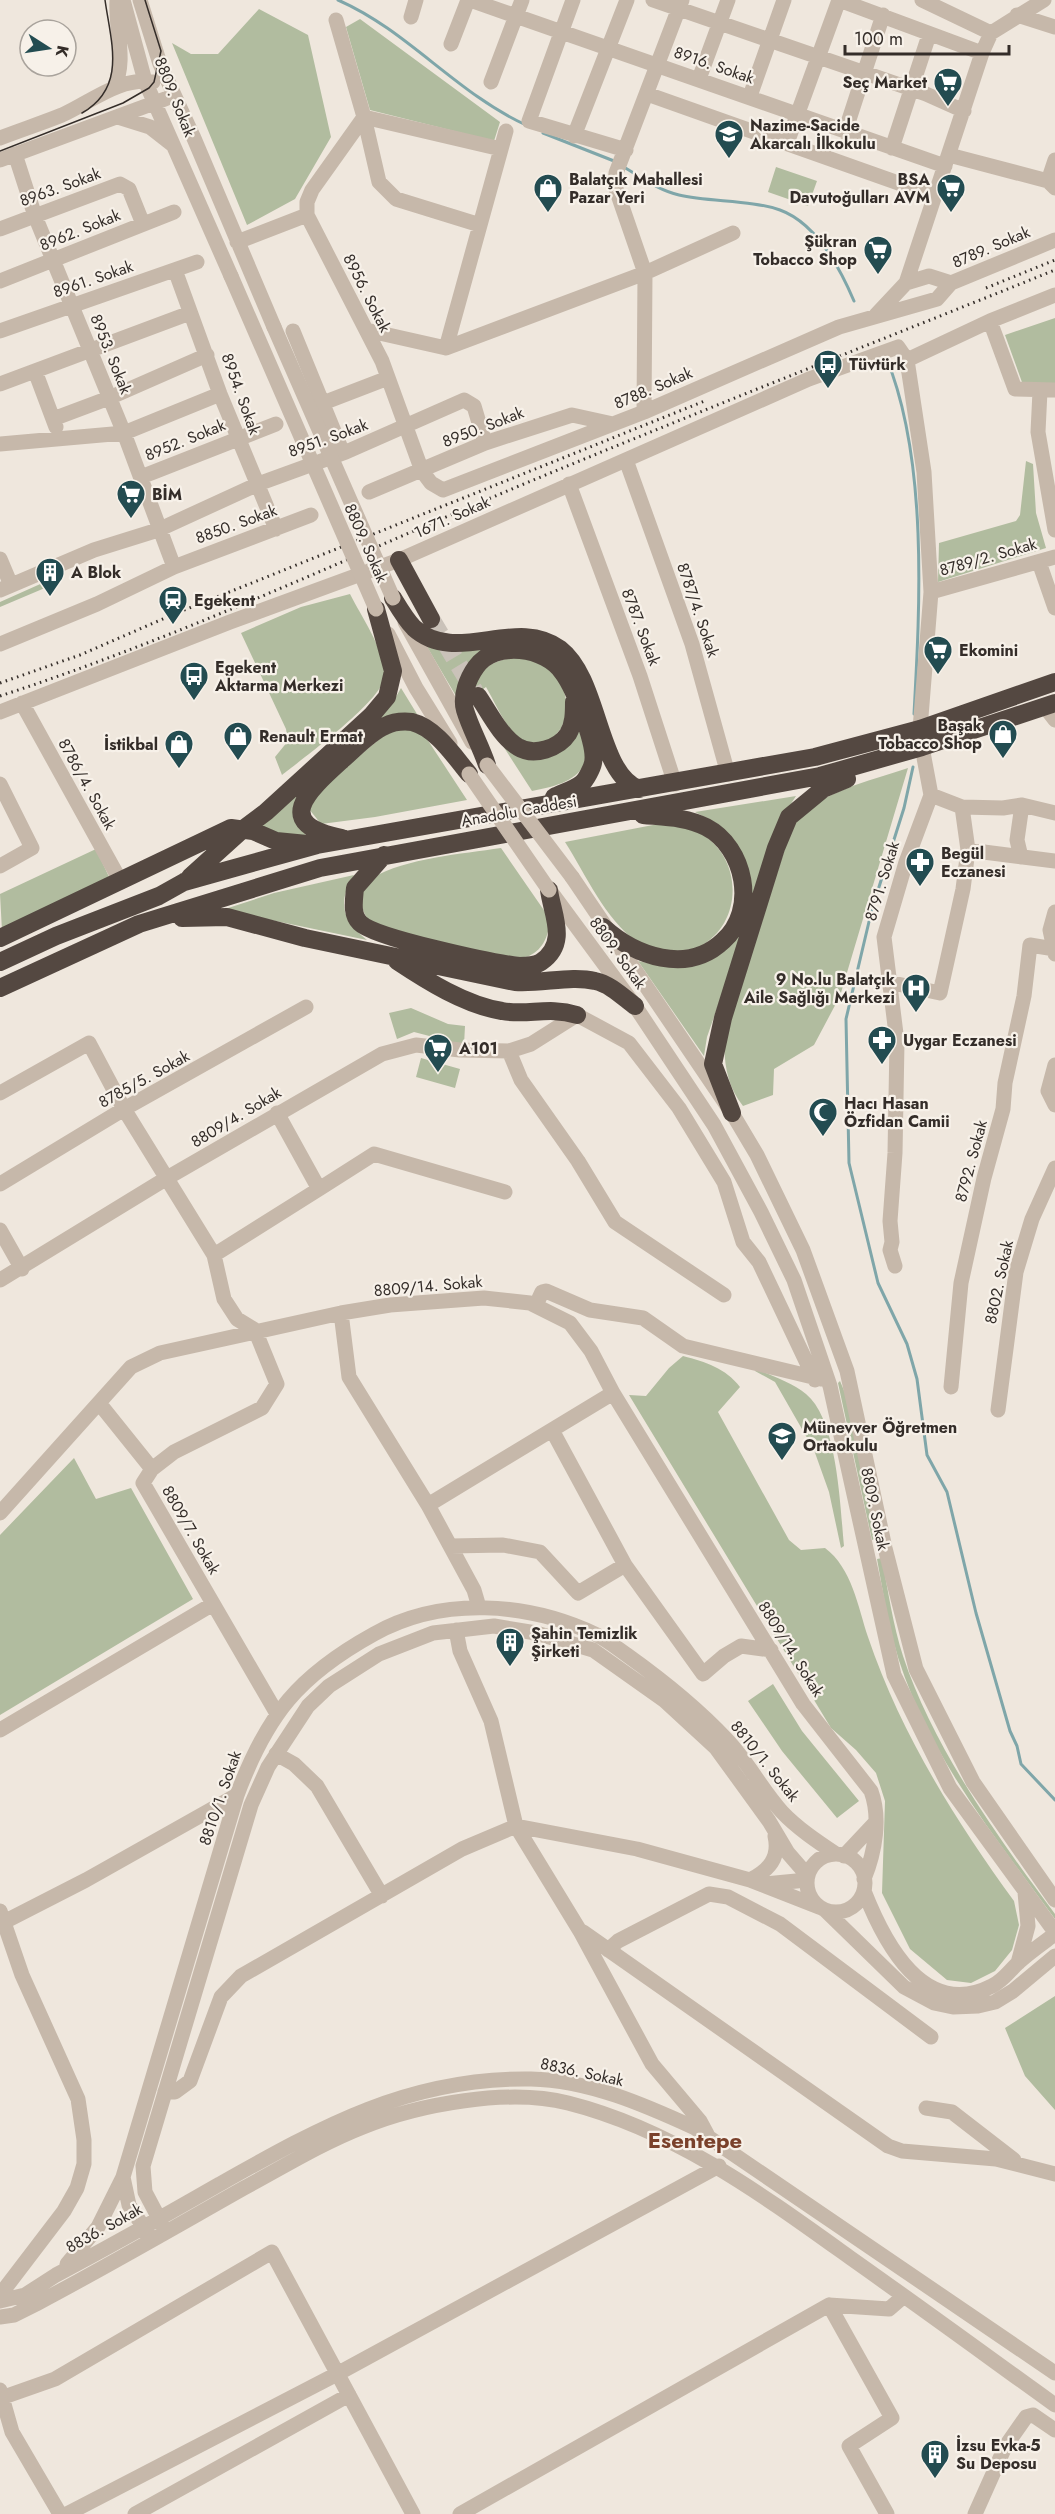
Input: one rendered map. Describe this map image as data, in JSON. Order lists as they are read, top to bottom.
{
  "streets": {
    "highway": ["Anadolu Caddesi"],
    "street": [
      "8916. Sokak",
      "8809. Sokak",
      "8963. Sokak",
      "8962. Sokak",
      "8789. Sokak",
      "8961. Sokak",
      "8956. Sokak",
      "8953. Sokak",
      "8788. Sokak",
      "8954. Sokak",
      "8950. Sokak",
      "8951. Sokak",
      "8952. Sokak",
      "1671. Sokak",
      "8850. Sokak",
      "8789/2. Sokak",
      "8787/4. Sokak",
      "8787. Sokak",
      "8786/4. Sokak",
      "8791. Sokak",
      "8785/5. Sokak",
      "8809/4. Sokak",
      "8792. Sokak",
      "8802. Sokak",
      "8809/14. Sokak",
      "8809/7. Sokak",
      "8810/1. Sokak",
      "8836. Sokak"
    ]
  },
  "crossings": [
    ["8916. Sokak", "8788. Sokak"],
    ["8963. Sokak", "8962. Sokak"],
    ["8963. Sokak", "8953. Sokak"],
    ["8962. Sokak", "8953. Sokak"],
    ["8789. Sokak", "8788. Sokak"],
    ["8961. Sokak", "8953. Sokak"],
    ["8961. Sokak", "8954. Sokak"],
    ["8956. Sokak", "8788. Sokak"],
    ["8956. Sokak", "8950. Sokak"],
    ["8956. Sokak", "8951. Sokak"],
    ["8953. Sokak", "8951. Sokak"],
    ["8953. Sokak", "8952. Sokak"],
    ["8953. Sokak", "8850. Sokak"],
    ["8788. Sokak", "8950. Sokak"],
    ["8954. Sokak", "8951. Sokak"],
    ["8954. Sokak", "8952. Sokak"],
    ["8954. Sokak", "8850. Sokak"],
    ["8950. Sokak", "8951. Sokak"],
    ["1671. Sokak", "8787/4. Sokak"],
    ["1671. Sokak", "8787. Sokak"],
    ["1671. Sokak", "8786/4. Sokak"],
    ["8787/4. Sokak", "Anadolu Caddesi"],
    ["8787. Sokak", "Anadolu Caddesi"],
    ["8809/14. Sokak", "8809/7. Sokak"],
    ["8809/14. Sokak", "8810/1. Sokak"],
    ["8809/7. Sokak", "8810/1. Sokak"],
    ["8810/1. Sokak", "8836. Sokak"]
  ],
  "districts": ["Esentepe"],
  "places": {
    "supermarket": [
      "Seç Market",
      "BSA Davutoğulları AVM",
      "Şükran Tobacco Shop",
      "BİM",
      "Ekomini",
      "A101"
    ],
    "school or university": ["Nazime-Sacide Akarcalı İlkokulu", "Münevver Öğretmen Ortaokulu"],
    "shop": [
      "Balatçık Mahallesi Pazar Yeri",
      "Başak Tobacco Shop",
      "Renault Ermat",
      "İstikbal"
    ],
    "bus stop": ["Tüvtürk", "Egekent Aktarma Merkezi"],
    "building": ["A Blok", "Şahin Temizlik Şirketi", "İzsu Evka-5 Su Deposu"],
    "station": ["Egekent"],
    "pharmacy": ["Begül Eczanesi", "Uygar Eczanesi"],
    "hospital": ["9 No.lu Balatçık Aile Sağlığı Merkezi"],
    "mosque": ["Hacı Hasan Özfidan Camii"]
  },
  "scale_bar": "100 m",
  "north": "right"
}
